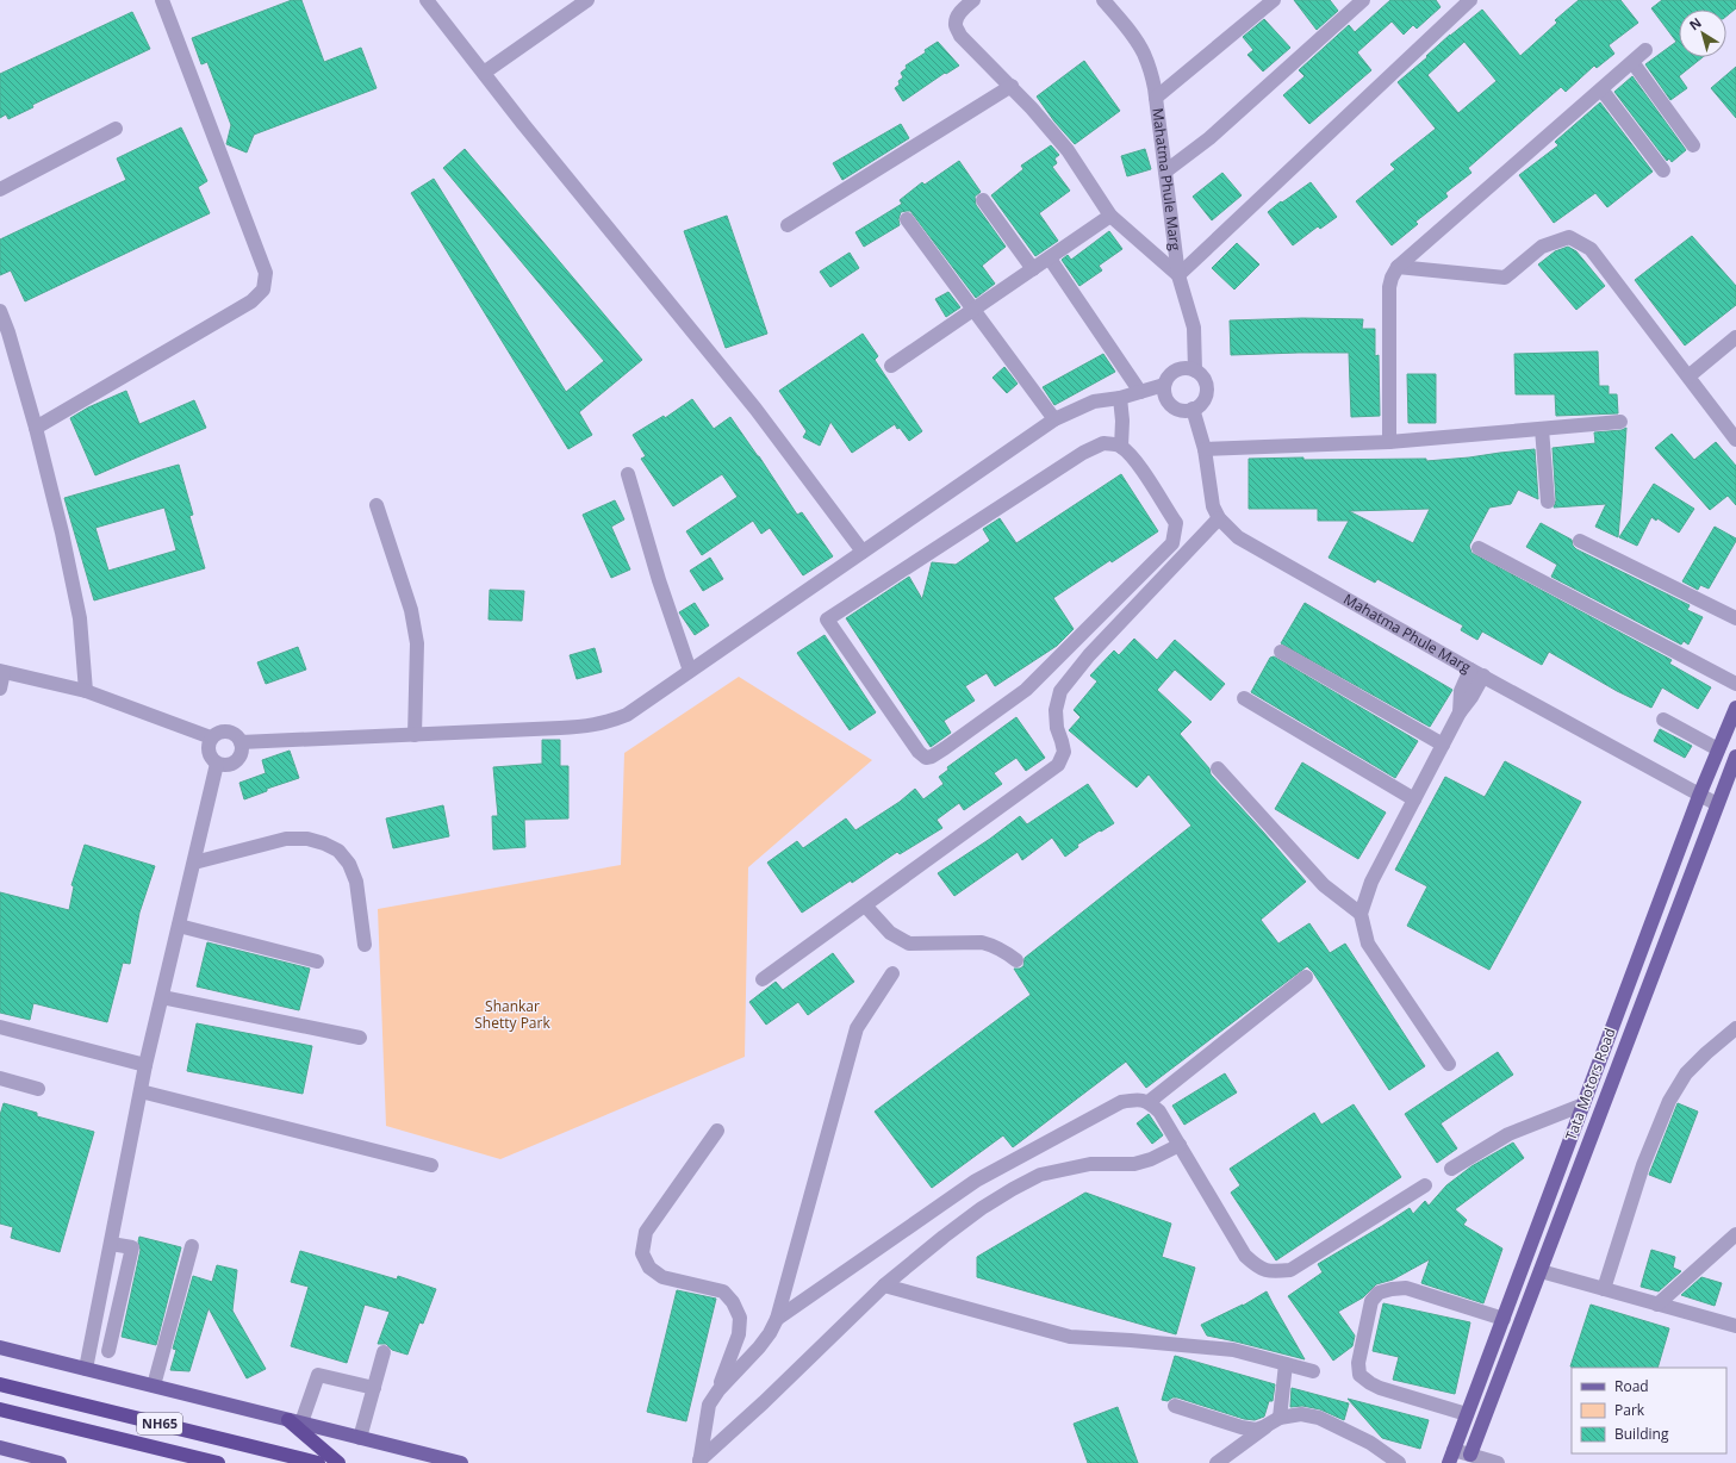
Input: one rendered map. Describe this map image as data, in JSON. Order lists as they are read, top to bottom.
{
  "streets": {
    "highway": ["NH65"],
    "main road": ["Tata Motors Road"],
    "street": ["Mahatma Phule Marg"]
  },
  "crossings": [
    ["Mahatma Phule Marg", "Tata Motors Road"]
  ],
  "parks": ["Shankar Shetty Park"],
  "legend": ["Road", "Park", "Building"],
  "north": "top left"
}
